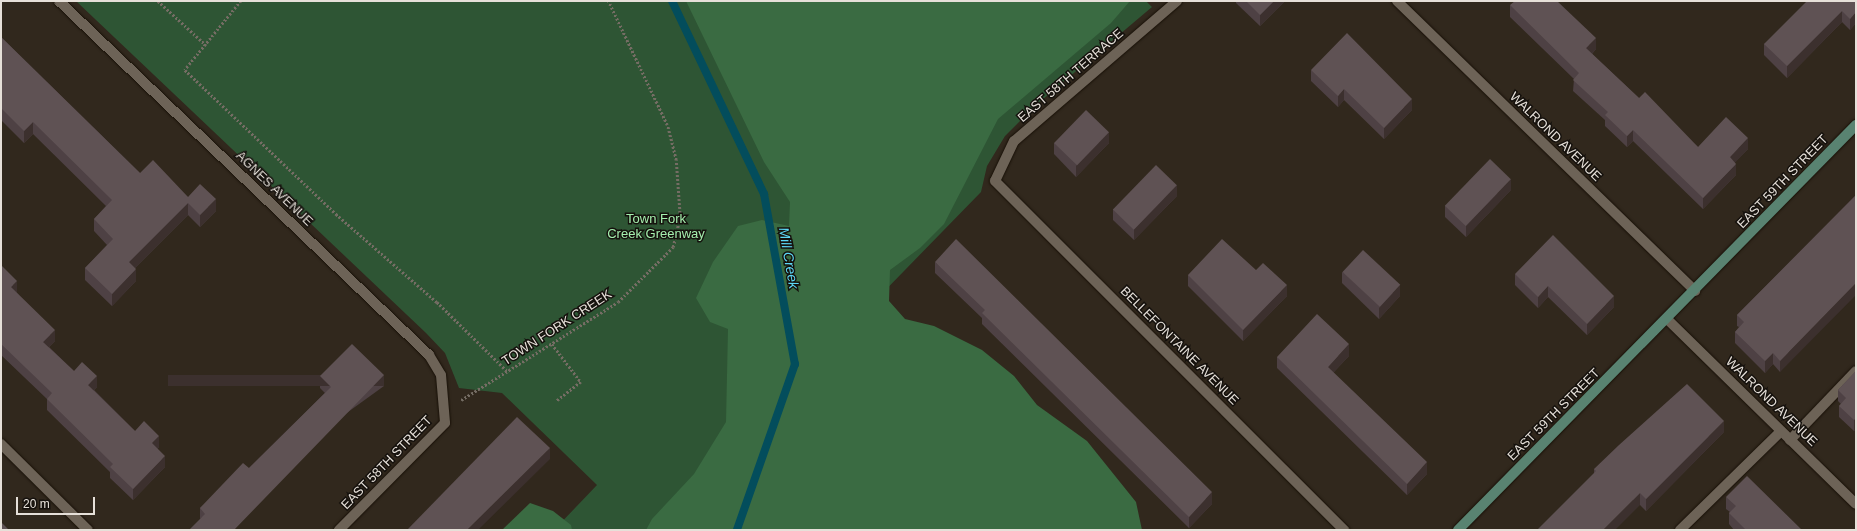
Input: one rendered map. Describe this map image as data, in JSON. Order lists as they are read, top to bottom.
{
  "streets": {
    "street": [
      "EAST 58TH TERRACE",
      "WALROND AVENUE",
      "EAST 59TH STREET",
      "AGNES AVENUE",
      "BELLEFONTAINE AVENUE",
      "EAST 58TH STREET"
    ],
    "path": ["TOWN FORK CREEK"]
  },
  "crossings": [
    ["EAST 58TH TERRACE", "BELLEFONTAINE AVENUE"],
    ["WALROND AVENUE", "EAST 59TH STREET"],
    ["AGNES AVENUE", "TOWN FORK CREEK"],
    ["AGNES AVENUE", "EAST 58TH STREET"],
    ["TOWN FORK CREEK", "EAST 58TH STREET"]
  ],
  "water": ["Mill Creek"],
  "parks": ["Town Fork Creek Greenway"],
  "scale_bar": "20 m"
}
